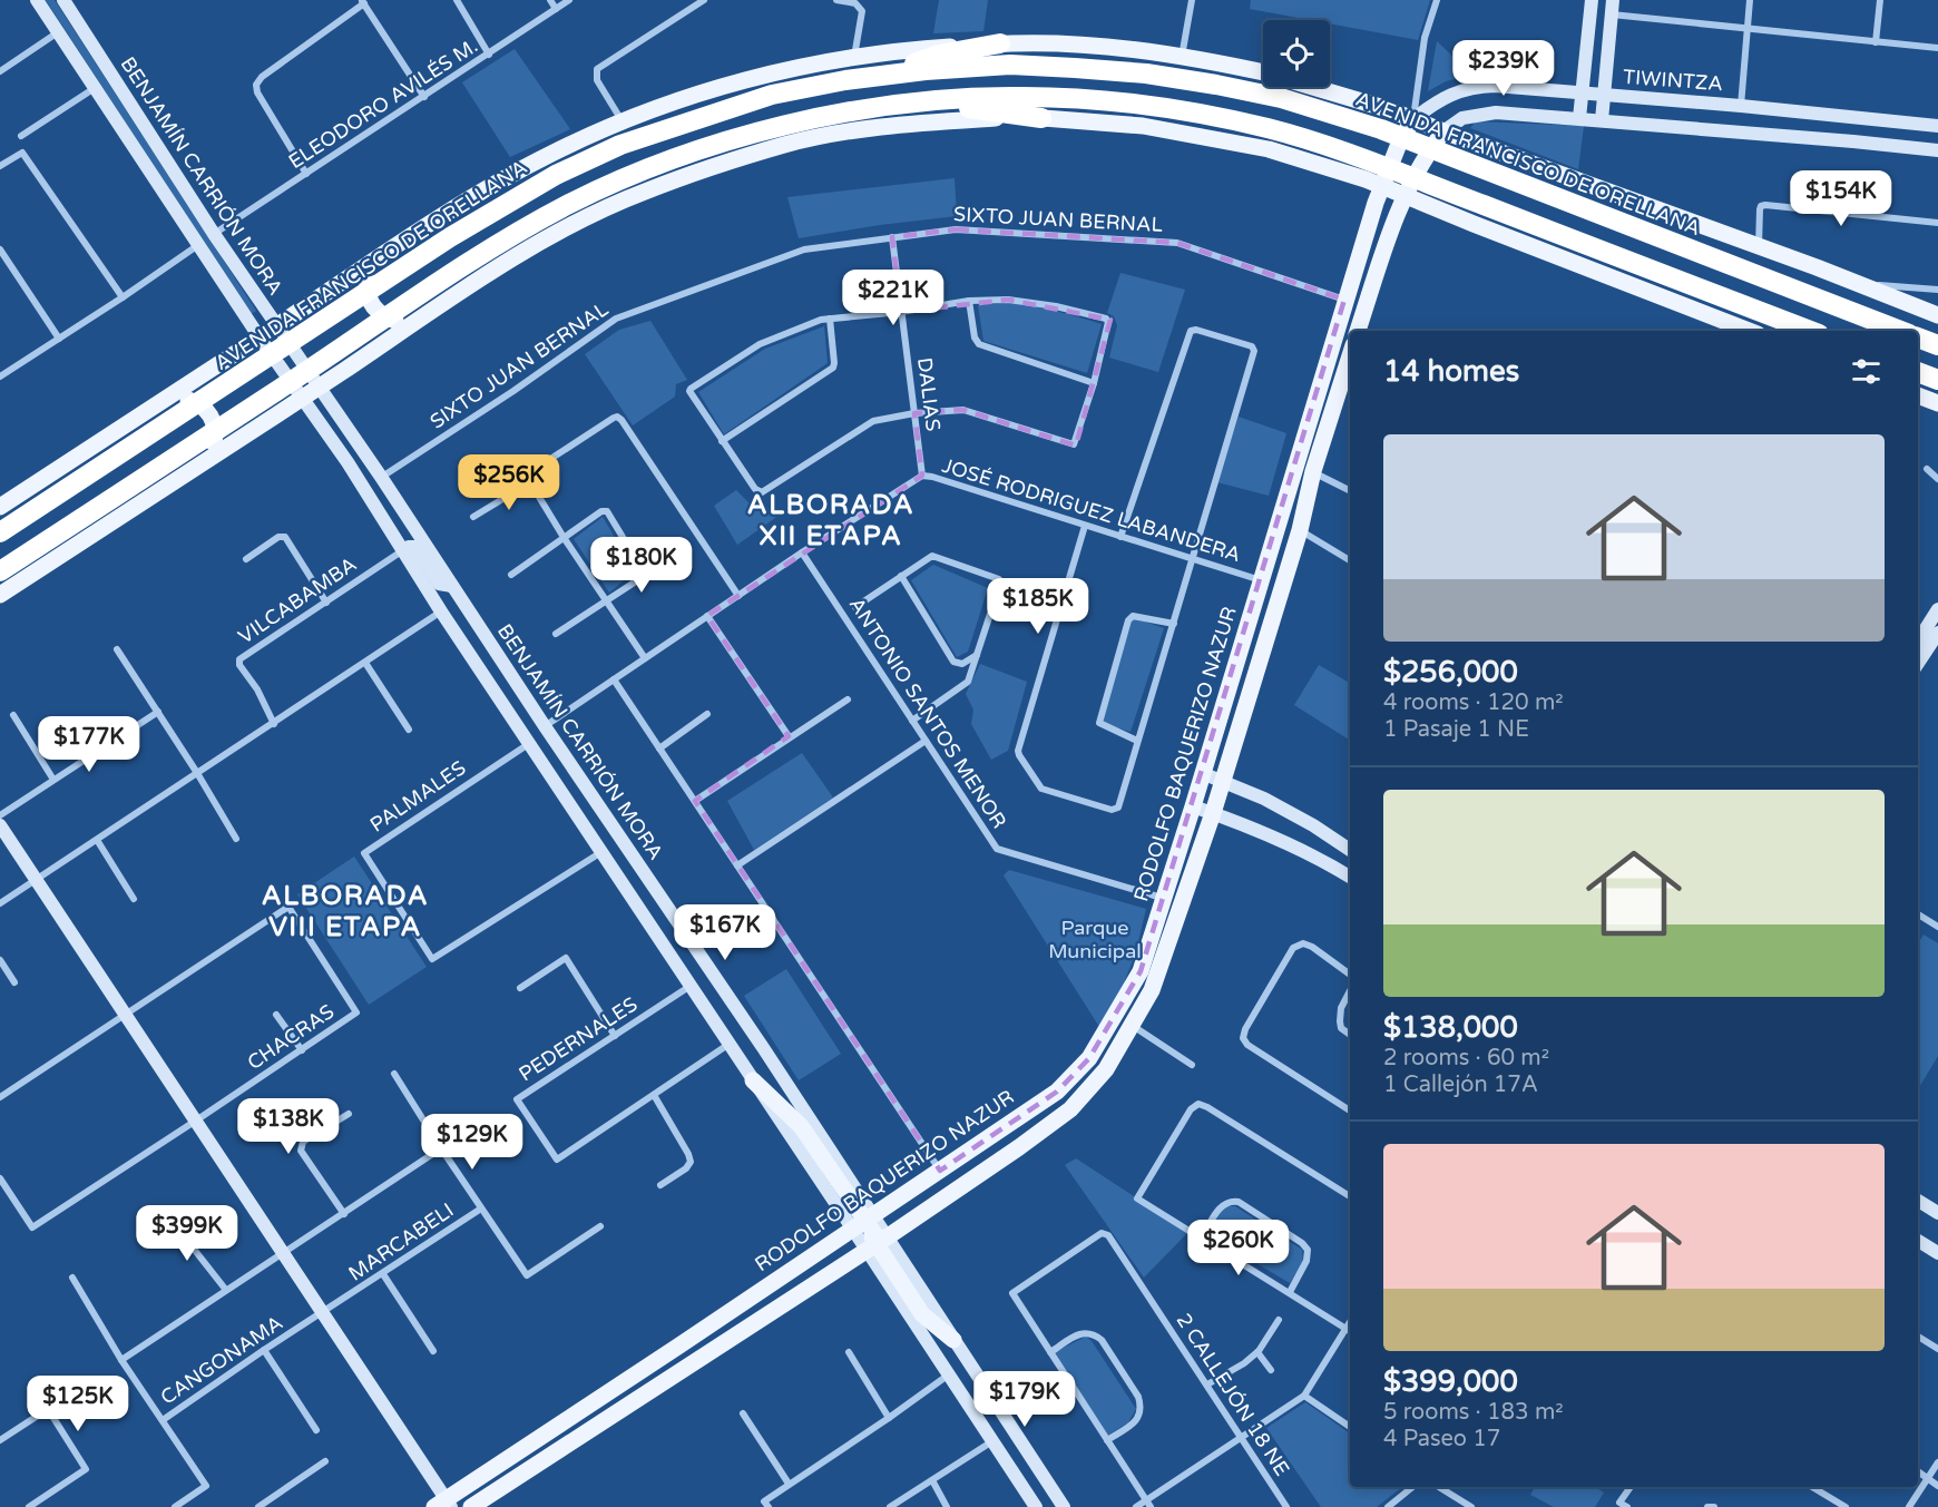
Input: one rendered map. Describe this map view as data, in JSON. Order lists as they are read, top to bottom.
{
  "streets": {
    "highway": ["AVENIDA FRANCISCO DE ORELLANA"],
    "main road": ["TIWINTZA", "BENJAMÍN CARRIÓN MORA", "RODOLFO BAQUERIZO NAZUR"],
    "street": [
      "ELEODORO AVILÉS M.",
      "SIXTO JUAN BERNAL",
      "DALIAS",
      "JOSÉ RODRIGUEZ LABANDERA",
      "VILCABAMBA",
      "ANTONIO SANTOS MENOR",
      "PALMALES",
      "CHACRAS",
      "PEDERNALES",
      "MARCABELI",
      "CANGONAMA",
      "2 CALLEJÓN 18 NE"
    ]
  },
  "crossings": [
    ["TIWINTZA", "AVENIDA FRANCISCO DE ORELLANA"],
    ["TIWINTZA", "RODOLFO BAQUERIZO NAZUR"],
    ["ELEODORO AVILÉS M.", "BENJAMÍN CARRIÓN MORA"],
    ["AVENIDA FRANCISCO DE ORELLANA", "BENJAMÍN CARRIÓN MORA"],
    ["AVENIDA FRANCISCO DE ORELLANA", "RODOLFO BAQUERIZO NAZUR"],
    ["BENJAMÍN CARRIÓN MORA", "SIXTO JUAN BERNAL"],
    ["BENJAMÍN CARRIÓN MORA", "JOSÉ RODRIGUEZ LABANDERA"],
    ["BENJAMÍN CARRIÓN MORA", "VILCABAMBA"],
    ["BENJAMÍN CARRIÓN MORA", "RODOLFO BAQUERIZO NAZUR"],
    ["BENJAMÍN CARRIÓN MORA", "PALMALES"],
    ["BENJAMÍN CARRIÓN MORA", "PEDERNALES"],
    ["SIXTO JUAN BERNAL", "DALIAS"],
    ["SIXTO JUAN BERNAL", "RODOLFO BAQUERIZO NAZUR"],
    ["DALIAS", "JOSÉ RODRIGUEZ LABANDERA"],
    ["JOSÉ RODRIGUEZ LABANDERA", "ANTONIO SANTOS MENOR"],
    ["JOSÉ RODRIGUEZ LABANDERA", "RODOLFO BAQUERIZO NAZUR"],
    ["ANTONIO SANTOS MENOR", "RODOLFO BAQUERIZO NAZUR"],
    ["MARCABELI", "CANGONAMA"]
  ],
  "districts": ["ALBORADA XII ETAPA", "ALBORADA VIII ETAPA"],
  "parks": ["Parque Municipal"],
  "page": {
    "price": [
      "$239K",
      "$154K",
      "$221K",
      "$256K",
      "$180K",
      "$185K",
      "$177K",
      "$167K",
      "$138K",
      "$129K",
      "$399K",
      "$260K",
      "$179K",
      "$125K"
    ],
    "heading": "14 homes",
    "list": [
      {
        "name": "$256,000",
        "note": "4 rooms · 120 m² · 1 Pasaje 1 NE"
      },
      {
        "name": "$138,000",
        "note": "2 rooms · 60 m² · 1 Callejón 17A"
      },
      {
        "name": "$399,000",
        "note": "5 rooms · 183 m² · 4 Paseo 17"
      }
    ]
  }
}
